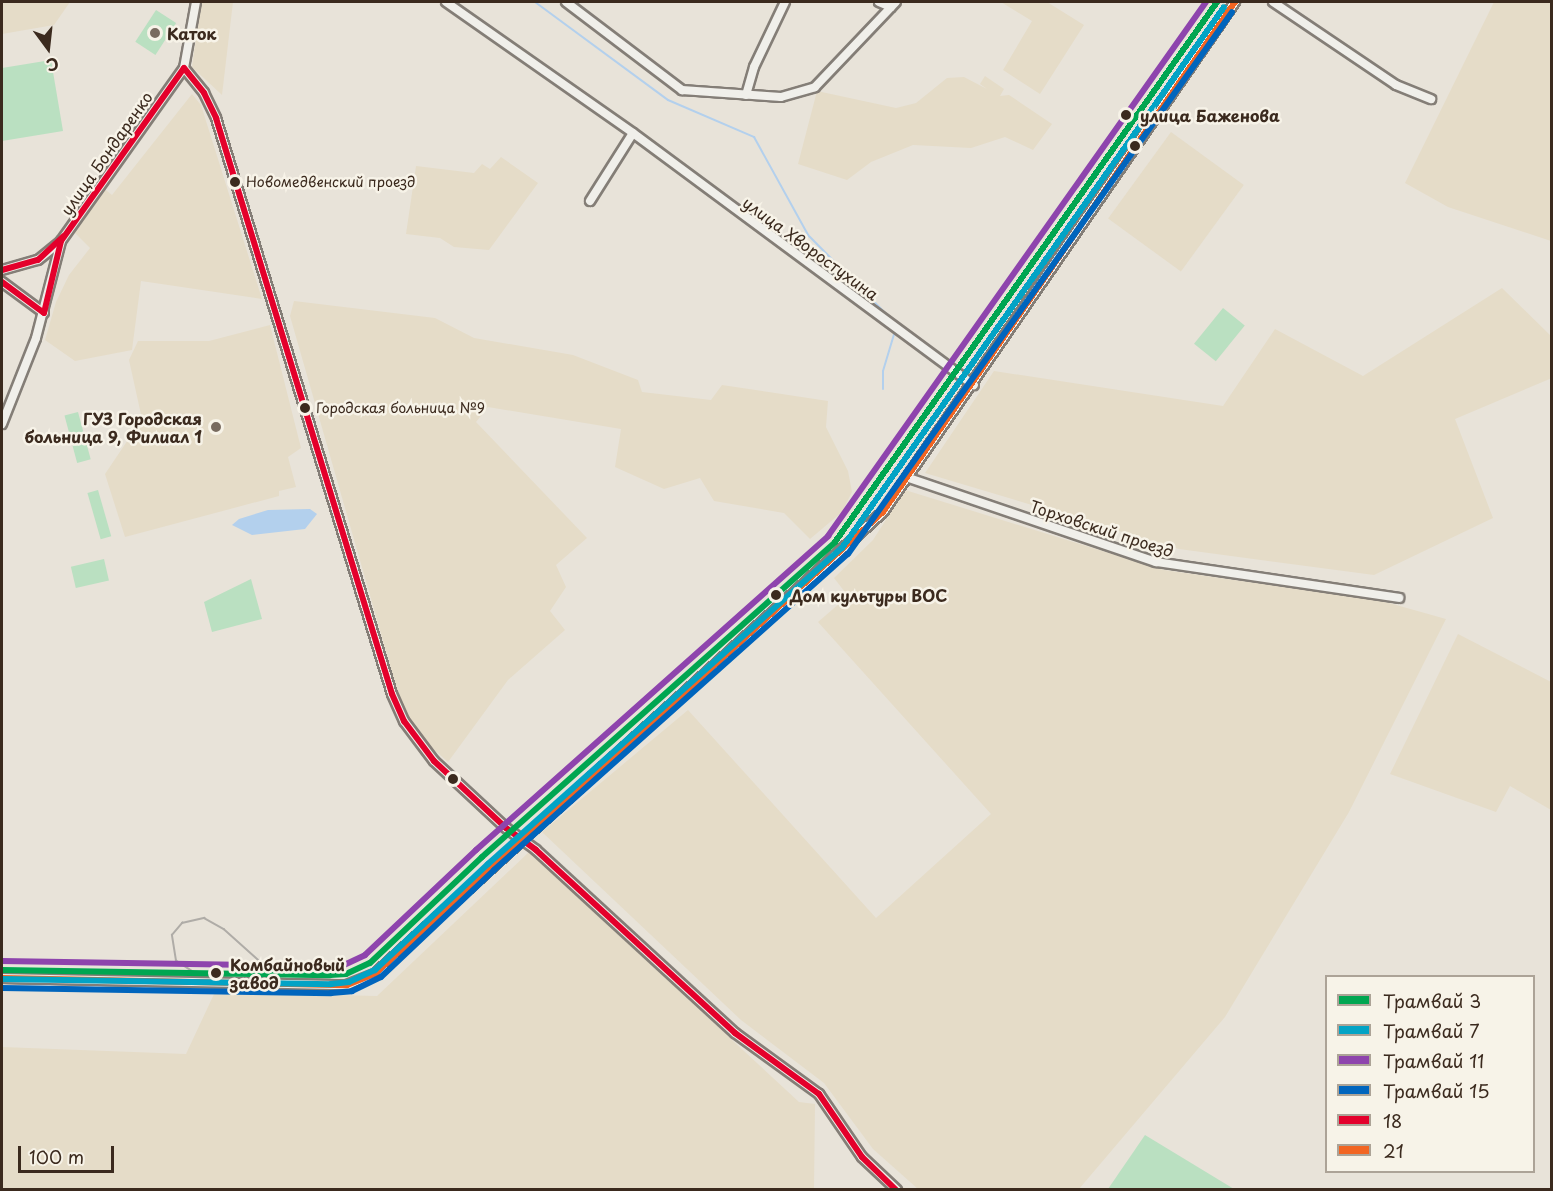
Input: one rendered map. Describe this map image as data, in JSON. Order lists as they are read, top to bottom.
{
  "streets": {
    "street": ["улица Бондаренко", "улица Хворостухина", "Торховский проезд"]
  },
  "places": [
    "Каток",
    "улица Баженова",
    "Новомедвенский проезд",
    "Городская больница №9",
    "ГУЗ Городская больница 9, Филиал 1",
    "Дом культуры ВОС",
    "Комбайновый завод"
  ],
  "lines": [
    "tram line 3",
    "tram line 11",
    "transit line 21",
    "tram line 7",
    "tram line 15",
    "transit line 18"
  ],
  "legend": [
    "Трамвай 3",
    "Трамвай 7",
    "Трамвай 11",
    "Трамвай 15",
    "18",
    "21"
  ],
  "scale_bar": "100 m",
  "north": "bottom"
}
